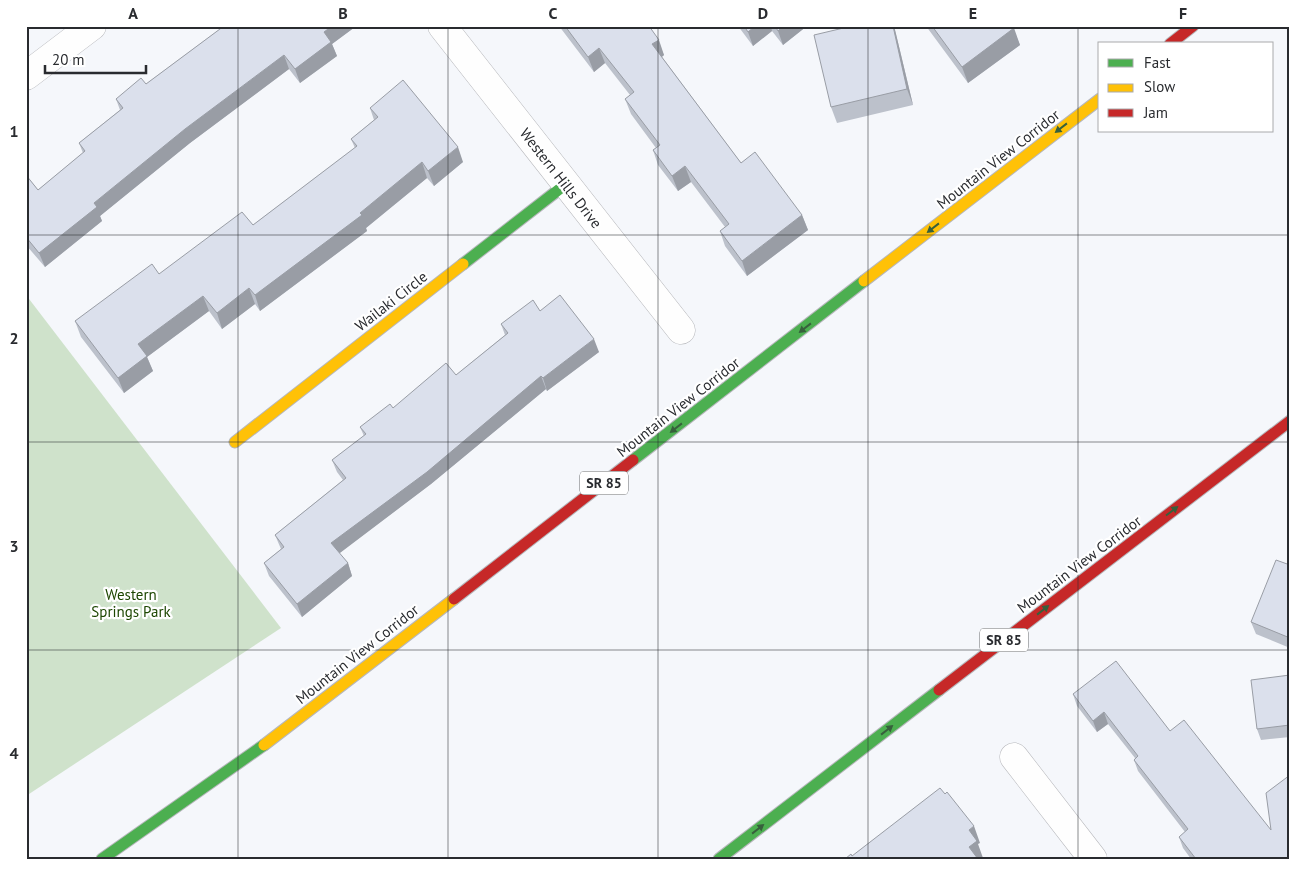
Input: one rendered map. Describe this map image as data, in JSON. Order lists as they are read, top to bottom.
{
  "streets": {
    "main road": ["Mountain View Corridor", "Wailaki Circle", "SR 85"],
    "street": ["Western Hills Drive"]
  },
  "crossings": [
    ["Western Hills Drive", "Wailaki Circle"]
  ],
  "parks": ["Western Springs Park"],
  "legend": ["Fast", "Slow", "Jam"],
  "scale_bar": "20 m",
  "grid": {
    "columns": [
      "A",
      "B",
      "C",
      "D",
      "E",
      "F"
    ],
    "rows": [
      "1",
      "2",
      "3",
      "4"
    ]
  }
}
